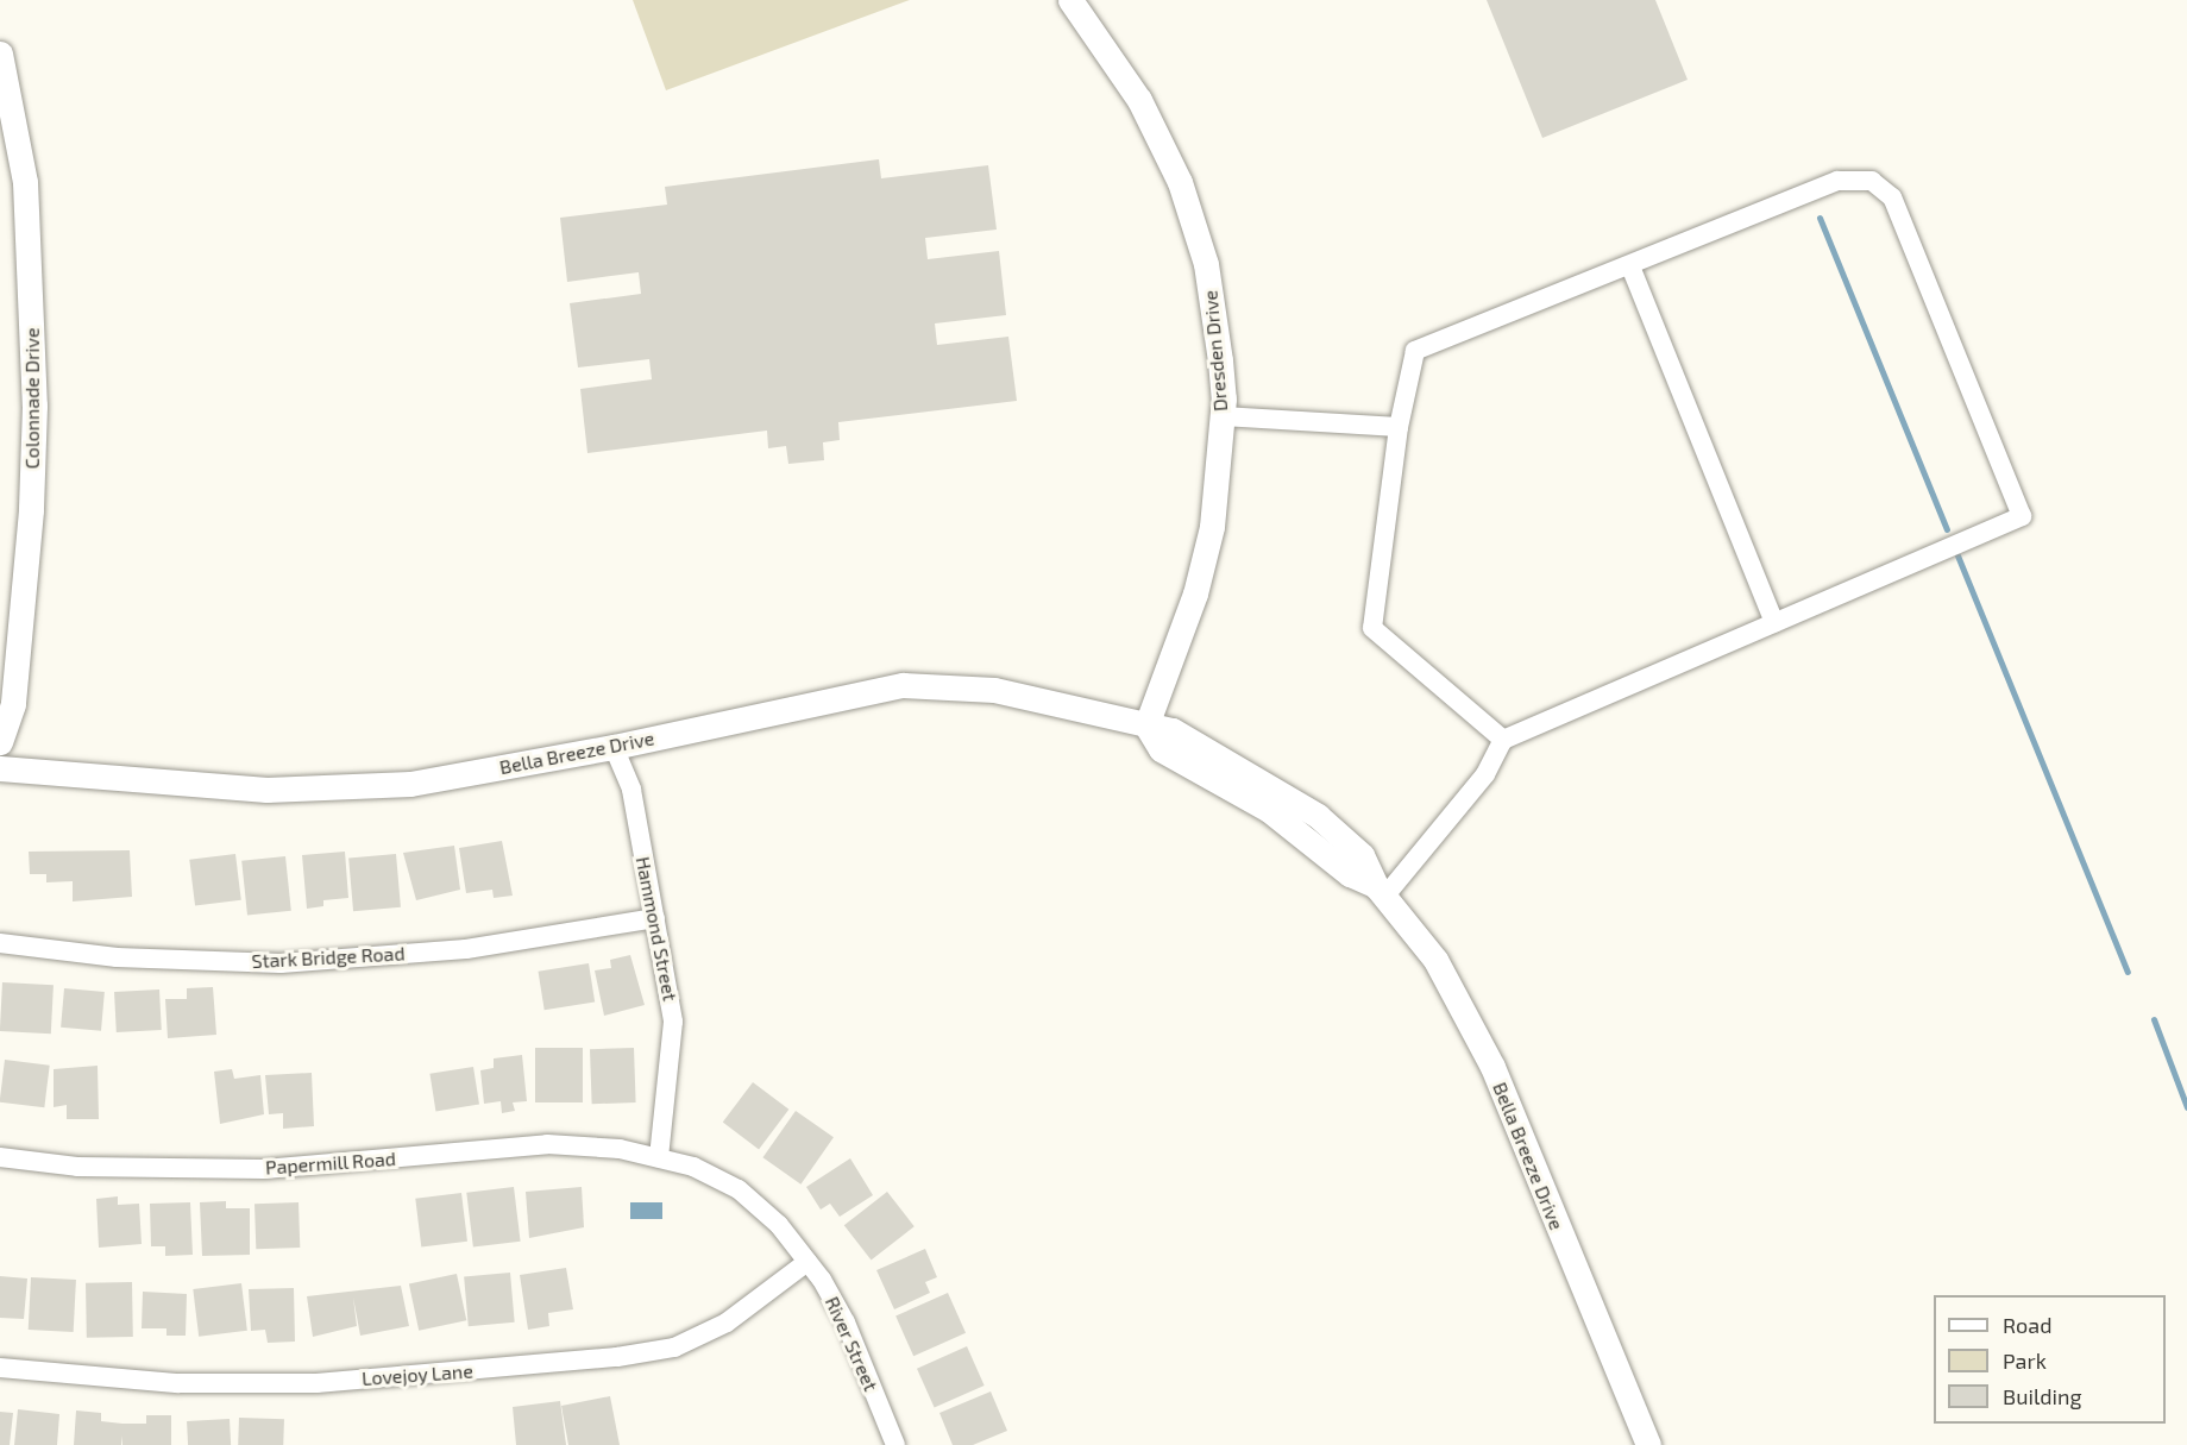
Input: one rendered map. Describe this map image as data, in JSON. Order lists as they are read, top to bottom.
{
  "streets": {
    "street": [
      "Dresden Drive",
      "Colonnade Drive",
      "Bella Breeze Drive",
      "Hammond Street",
      "Stark Bridge Road",
      "Papermill Road",
      "River Street",
      "Lovejoy Lane"
    ]
  },
  "crossings": [
    ["Dresden Drive", "Bella Breeze Drive"],
    ["Bella Breeze Drive", "Hammond Street"],
    ["Hammond Street", "Stark Bridge Road"],
    ["Hammond Street", "Papermill Road"],
    ["Hammond Street", "River Street"],
    ["Papermill Road", "River Street"],
    ["River Street", "Lovejoy Lane"]
  ],
  "legend": ["Road", "Park", "Building"]
}
